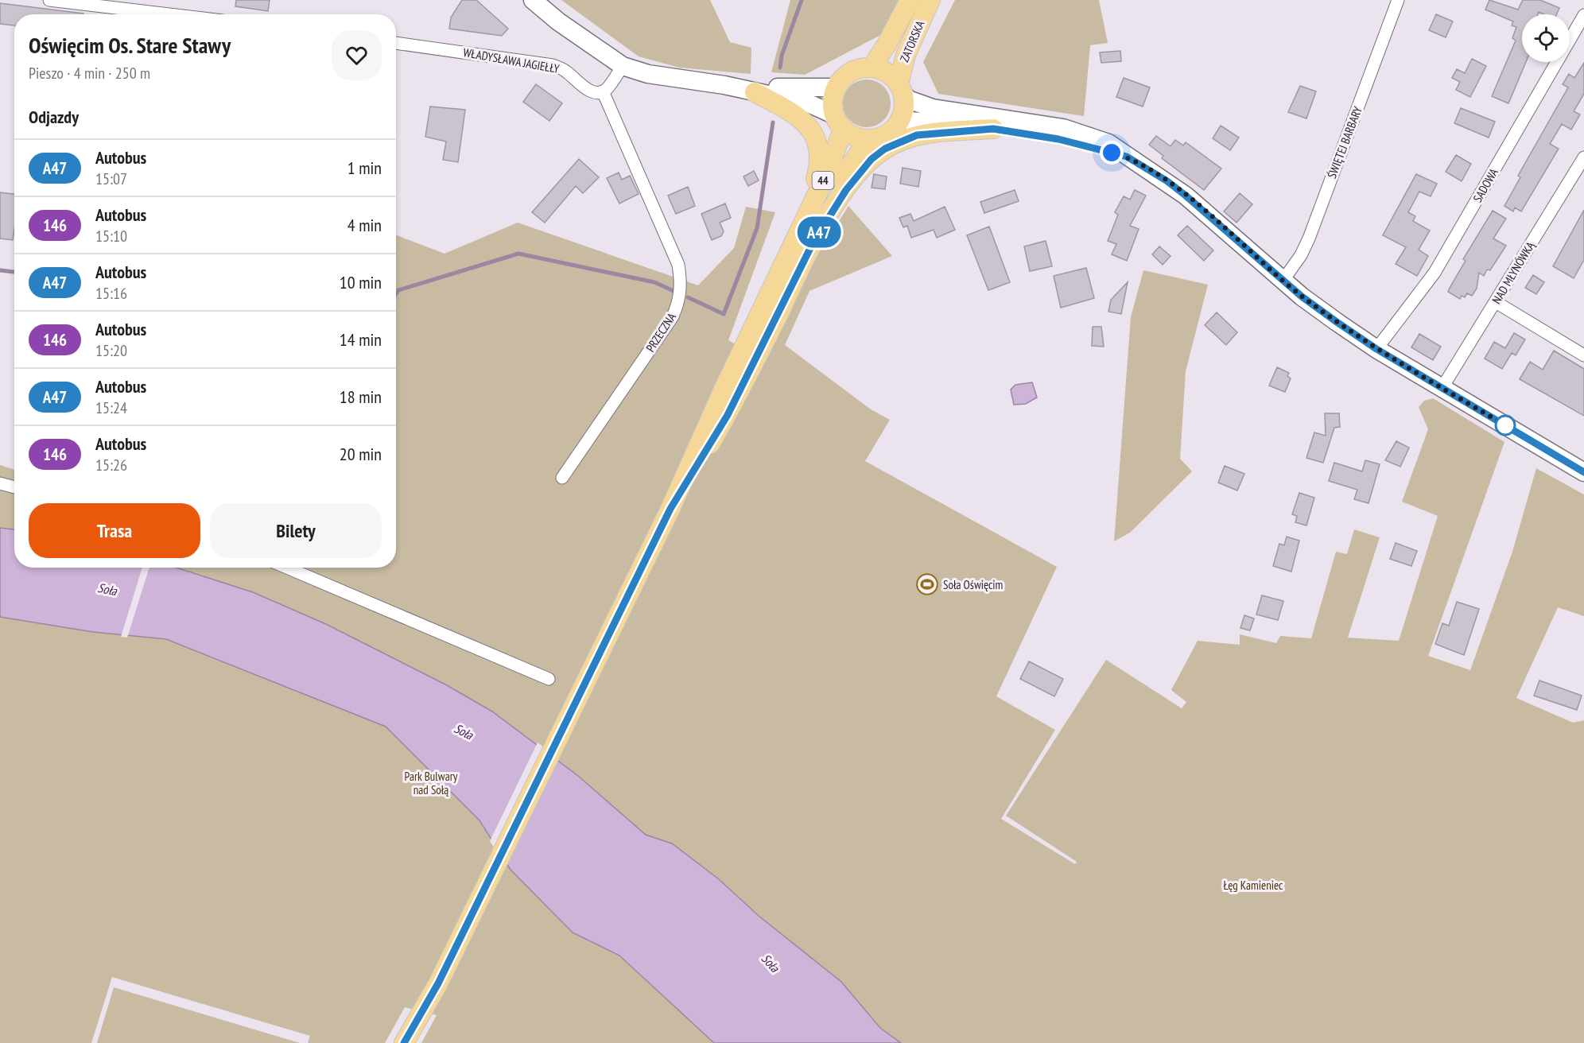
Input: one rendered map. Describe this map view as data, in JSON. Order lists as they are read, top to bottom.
{
  "streets": {
    "main road": ["ZATORSKA", "44"],
    "street": [
      "WŁADYSŁAWA JAGIEŁŁY",
      "ŚWIĘTEJ BARBARY",
      "SADOWA",
      "NAD MŁYNÓWKĄ",
      "PRZECZNA"
    ]
  },
  "crossings": [
    ["ZATORSKA", "44"],
    ["WŁADYSŁAWA JAGIEŁŁY", "PRZECZNA"]
  ],
  "water": ["Soła"],
  "parks": ["Park Bulwary nad Sołą", "Łęg Kamieniec"],
  "places": {
    "sports": ["Soła Oświęcim"]
  },
  "lines": ["bus line A47"],
  "page": {
    "on_map": "A47",
    "heading": [
      ["Oświęcim Os. Stare Stawy", "Pieszo · 4 min · 250 m"],
      "Odjazdy"
    ],
    "list": [
      {
        "mark": "A47",
        "name": "Autobus",
        "note": "15:07",
        "value": "1 min"
      },
      {
        "mark": "146",
        "name": "Autobus",
        "note": "15:10",
        "value": "4 min"
      },
      {
        "mark": "A47",
        "name": "Autobus",
        "note": "15:16",
        "value": "10 min"
      },
      {
        "mark": "146",
        "name": "Autobus",
        "note": "15:20",
        "value": "14 min"
      },
      {
        "mark": "A47",
        "name": "Autobus",
        "note": "15:24",
        "value": "18 min"
      },
      {
        "mark": "146",
        "name": "Autobus",
        "note": "15:26",
        "value": "20 min"
      }
    ],
    "buttons": ["Trasa", "Bilety"]
  }
}
